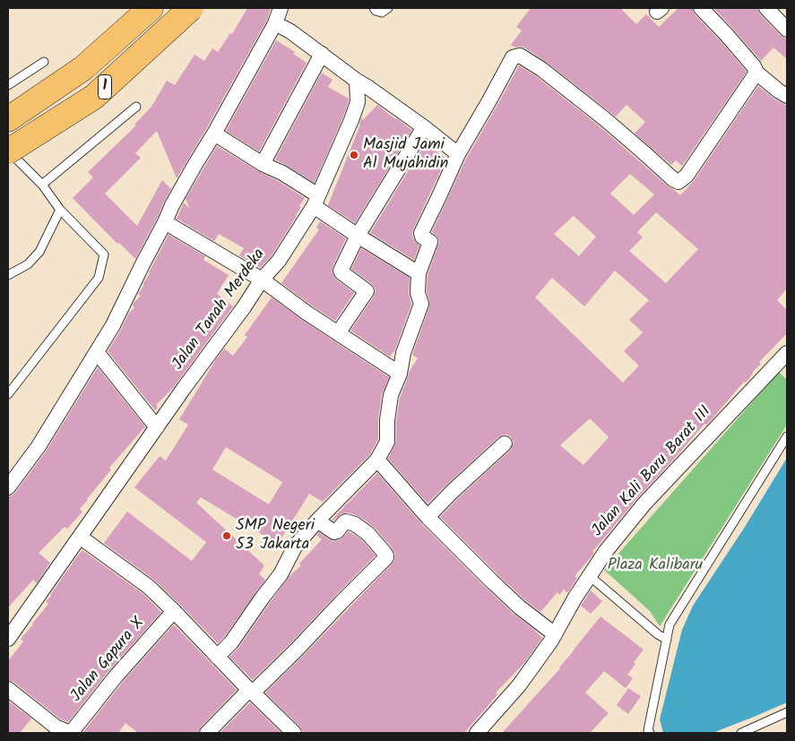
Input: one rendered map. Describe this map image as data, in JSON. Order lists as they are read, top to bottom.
{
  "streets": {
    "highway": ["1"],
    "street": ["Jalan Tanah Merdeka", "Jalan Kali Baru Barat III", "Jalan Gapura X"]
  },
  "parks": ["Plaza Kalibaru"],
  "places": ["Masjid Jami Al Mujahidin", "SMP Negeri 53 Jakarta"]
}
